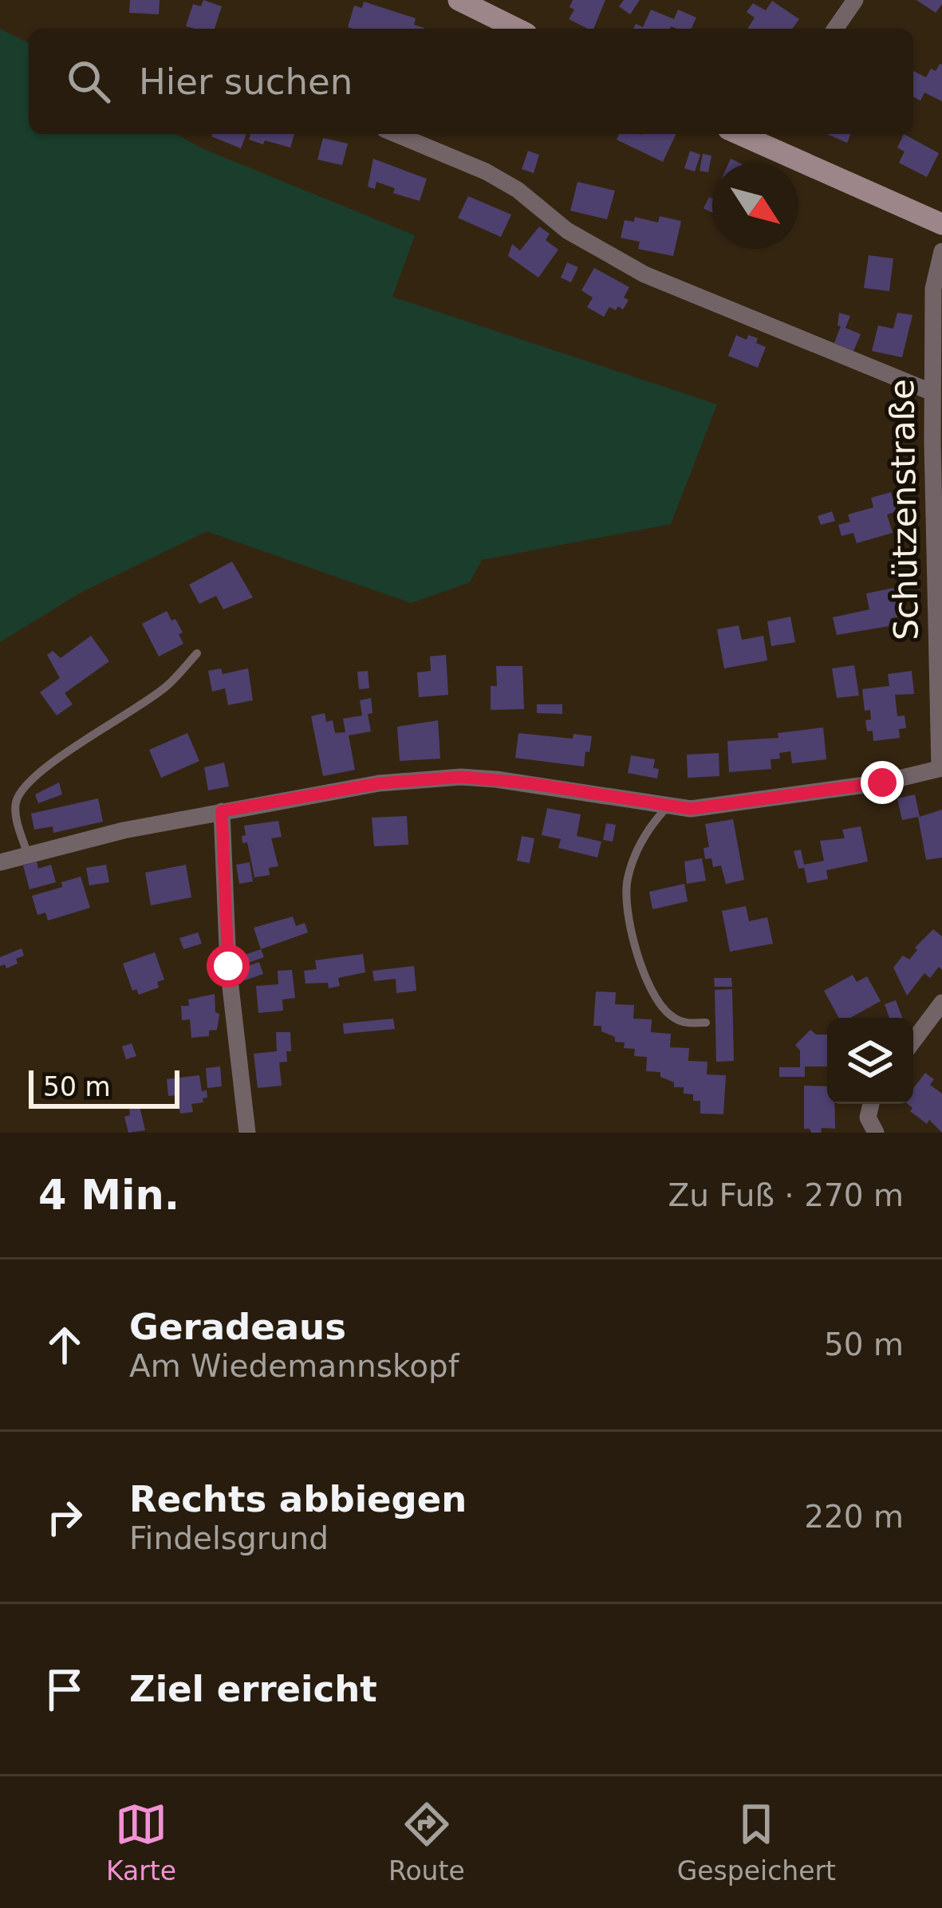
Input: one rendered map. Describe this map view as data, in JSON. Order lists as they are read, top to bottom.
{
  "streets": {
    "street": ["Schützenstraße"]
  },
  "scale_bar": "50 m",
  "north": "bottom right",
  "page": {
    "search": "Hier suchen",
    "scale": "50 m",
    "heading": ["4 Min.", "Zu Fuß · 270 m"],
    "list": [
      ["Geradeaus", "Am Wiedemannskopf", "50 m"],
      ["Rechts abbiegen", "Findelsgrund", "220 m"],
      "Ziel erreicht"
    ],
    "nav": ["Karte", "Route", "Gespeichert"]
  }
}
